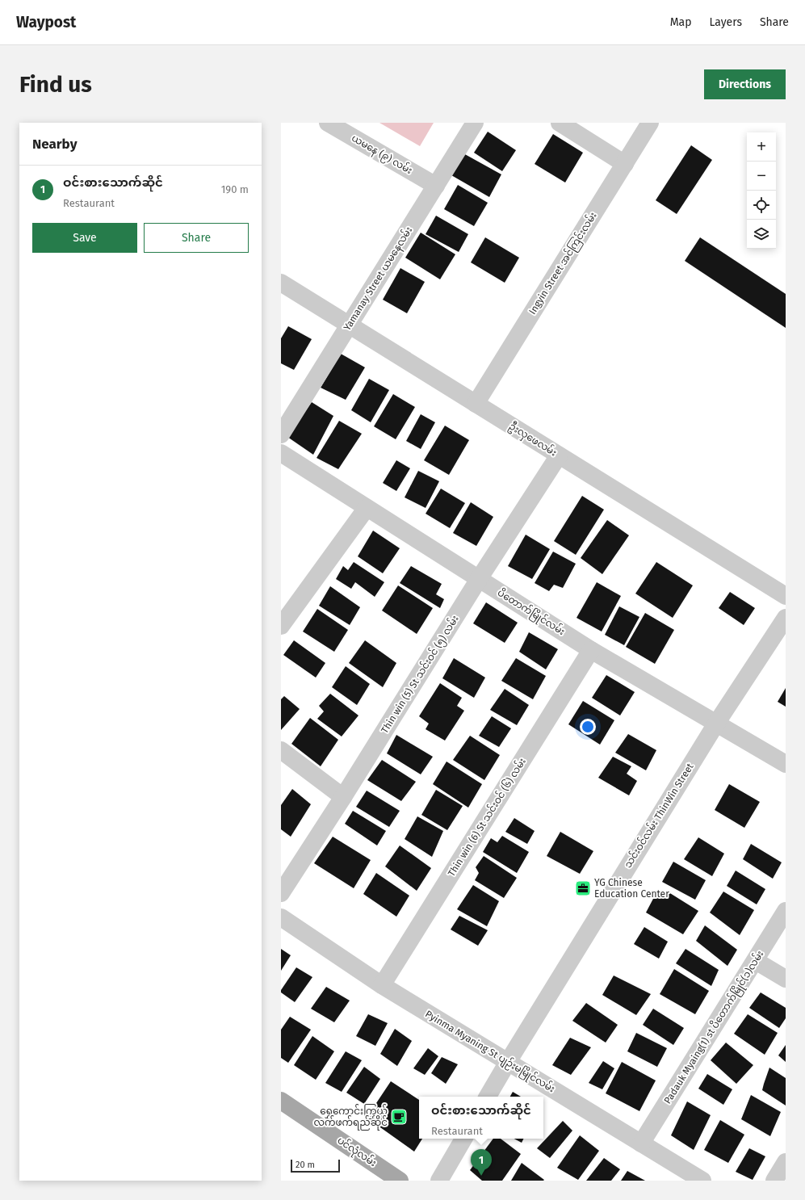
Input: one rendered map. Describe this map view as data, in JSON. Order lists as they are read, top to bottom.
{
  "streets": {
    "main road": ["ပင်လုံလမ်း"],
    "street": [
      "ယမနေ (၉) လမ်း",
      "Ingyin Street အင်ကြင်းလမ်း",
      "Yamanay Street ယမနေလမ်း",
      "ဦးလှဖေလမ်း",
      "ပိတောက်မြိုင်လမ်း",
      "Thin win (5) St သင်းဝင် (၅) လမ်း",
      "သင်းဝင်လမ်း ThinWin Street",
      "Thin win (6) St သင်းဝင် (၆) လမ်း",
      "Padauk Myaing(1) st ပိတောက်မြိုင်(၁)လမ်း",
      "Pyinma Myaning St ပျဉ်းမမြိုင်လမ်း"
    ]
  },
  "crossings": [
    ["ယမနေ (၉) လမ်း", "Yamanay Street ယမနေလမ်း"],
    ["Ingyin Street အင်ကြင်းလမ်း", "ဦးလှဖေလမ်း"],
    ["Yamanay Street ယမနေလမ်း", "ဦးလှဖေလမ်း"],
    ["ဦးလှဖေလမ်း", "Thin win (5) St သင်းဝင် (၅) လမ်း"],
    ["ပိတောက်မြိုင်လမ်း", "Thin win (5) St သင်းဝင် (၅) လမ်း"],
    ["ပိတောက်မြိုင်လမ်း", "သင်းဝင်လမ်း ThinWin Street"],
    ["ပိတောက်မြိုင်လမ်း", "Thin win (6) St သင်းဝင် (၆) လမ်း"],
    ["သင်းဝင်လမ်း ThinWin Street", "Pyinma Myaning St ပျဉ်းမမြိုင်လမ်း"],
    ["Thin win (6) St သင်းဝင် (၆) လမ်း", "Pyinma Myaning St ပျဉ်းမမြိုင်လမ်း"],
    ["Padauk Myaing(1) st ပိတောက်မြိုင်(၁)လမ်း", "Pyinma Myaning St ပျဉ်းမမြိုင်လမ်း"]
  ],
  "places": {
    "office": ["YG Chinese Education Center"],
    "cafe": ["ရွှေကောင်းကြွယ် လက်ဖက်ရည်ဆိုင်"]
  },
  "scale_bar": "20 m",
  "page": {
    "header": "Waypost",
    "nav": ["Map", "Layers", "Share"],
    "buttons": [
      "Directions",
      ["Save", "Share"]
    ],
    "title": "Find us",
    "heading": "Nearby",
    "map_buttons": ["+", "−"],
    "list": [
      {
        "mark": "1",
        "name": "ဝင်းစားသောက်ဆိုင်",
        "note": "Restaurant",
        "value": "190 m"
      }
    ],
    "popup": ["ဝင်းစားသောက်ဆိုင်", "Restaurant"],
    "pins": "1",
    "scale": "20 m"
  }
}
